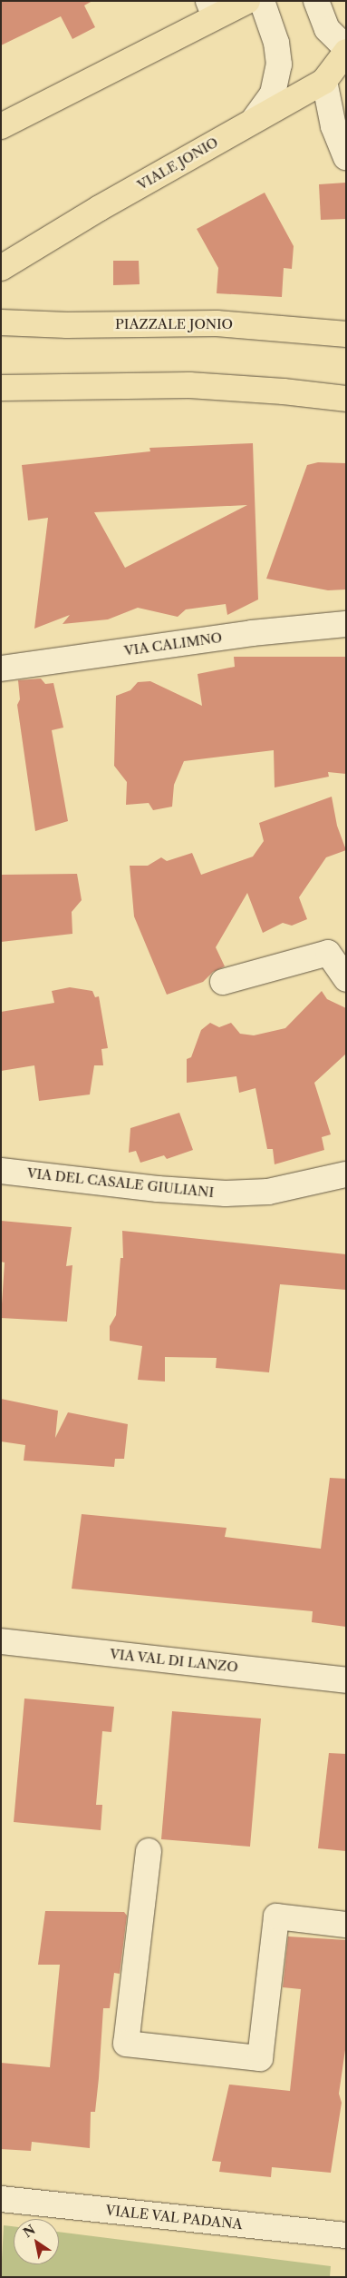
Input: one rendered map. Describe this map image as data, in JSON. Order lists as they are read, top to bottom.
{
  "streets": {
    "main road": ["VIALE JONIO", "PIAZZALE JONIO"],
    "street": [
      "VIA CALIMNO",
      "VIA DEL CASALE GIULIANI",
      "VIA VAL DI LANZO",
      "VIALE VAL PADANA"
    ]
  },
  "north": "top left"
}
